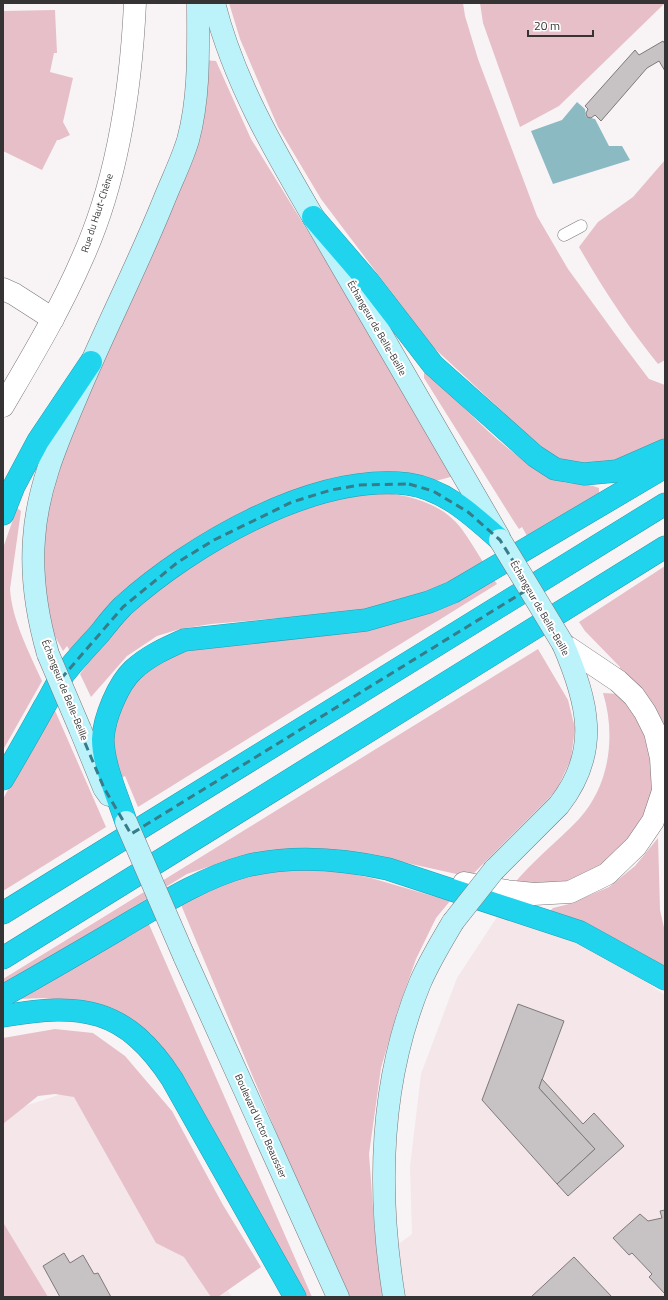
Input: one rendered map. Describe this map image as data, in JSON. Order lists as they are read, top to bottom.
{
  "streets": {
    "street": ["Rue du Haut-Chêne", "Échangeur de Belle-Beille", "Boulevard Victor Beaussier"]
  },
  "scale_bar": "20 m"
}
